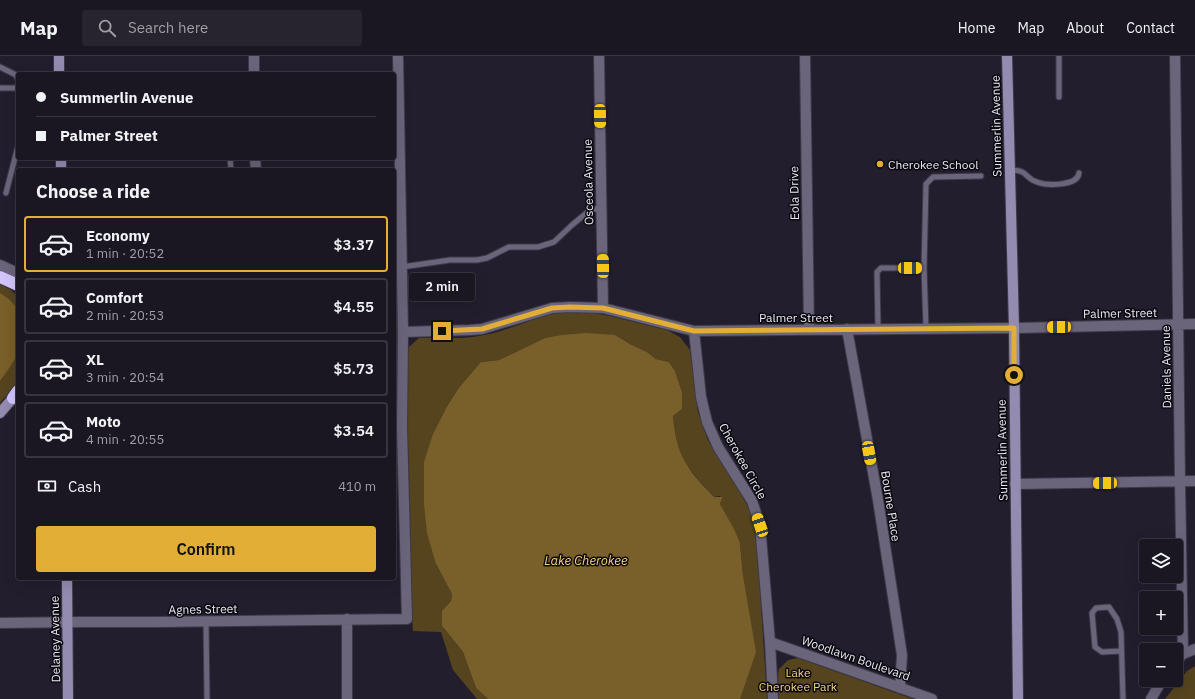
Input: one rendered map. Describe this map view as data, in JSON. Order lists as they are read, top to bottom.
{
  "streets": {
    "street": [
      "Summerlin Avenue",
      "Osceola Avenue",
      "Eola Drive",
      "Palmer Street",
      "Daniels Avenue",
      "Cherokee Circle",
      "Bourne Place",
      "Agnes Street",
      "Delaney Avenue",
      "Woodlawn Boulevard"
    ]
  },
  "crossings": [
    ["Summerlin Avenue", "Palmer Street"],
    ["Osceola Avenue", "Palmer Street"],
    ["Eola Drive", "Palmer Street"],
    ["Palmer Street", "Daniels Avenue"],
    ["Palmer Street", "Cherokee Circle"],
    ["Palmer Street", "Bourne Place"],
    ["Cherokee Circle", "Woodlawn Boulevard"],
    ["Bourne Place", "Woodlawn Boulevard"],
    ["Agnes Street", "Delaney Avenue"]
  ],
  "water": ["Lake Cherokee"],
  "parks": ["Lake Cherokee Park"],
  "places": ["Cherokee School"],
  "page": {
    "header": "Map",
    "search": "Search here",
    "nav": [
      "Home",
      "Map",
      "About",
      "Contact"
    ],
    "banner": ["Summerlin Avenue", "Palmer Street"],
    "heading": "Choose a ride",
    "list": [
      {
        "name": "Economy",
        "note": "1 min · 20:52",
        "value": "$3.37"
      },
      {
        "name": "Comfort",
        "note": "2 min · 20:53",
        "value": "$4.55"
      },
      {
        "name": "XL",
        "note": "3 min · 20:54",
        "value": "$5.73"
      },
      {
        "name": "Moto",
        "note": "4 min · 20:55",
        "value": "$3.54"
      }
    ],
    "bubble": "2 min",
    "pay": ["Cash", "410 m"],
    "buttons": "Confirm",
    "map_buttons": ["+", "−"]
  }
}
